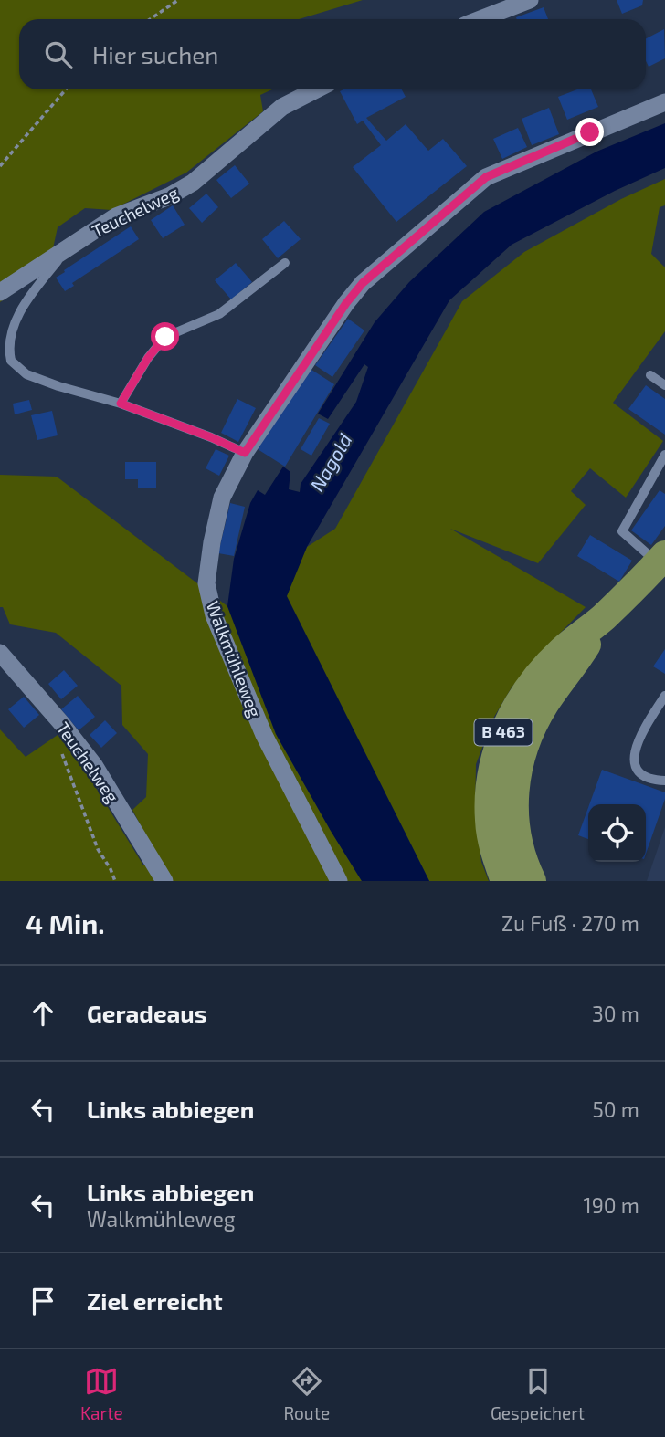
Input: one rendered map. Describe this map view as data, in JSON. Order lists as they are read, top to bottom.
{
  "streets": {
    "main road": ["B 463"],
    "street": ["Teuchelweg", "Walkmühleweg"]
  },
  "water": ["Nagold"],
  "page": {
    "search": "Hier suchen",
    "heading": ["4 Min.", "Zu Fuß · 270 m"],
    "list": [
      ["Geradeaus", "30 m"],
      ["Links abbiegen", "50 m"],
      ["Links abbiegen", "Walkmühleweg", "190 m"],
      "Ziel erreicht"
    ],
    "nav": ["Karte", "Route", "Gespeichert"]
  }
}
